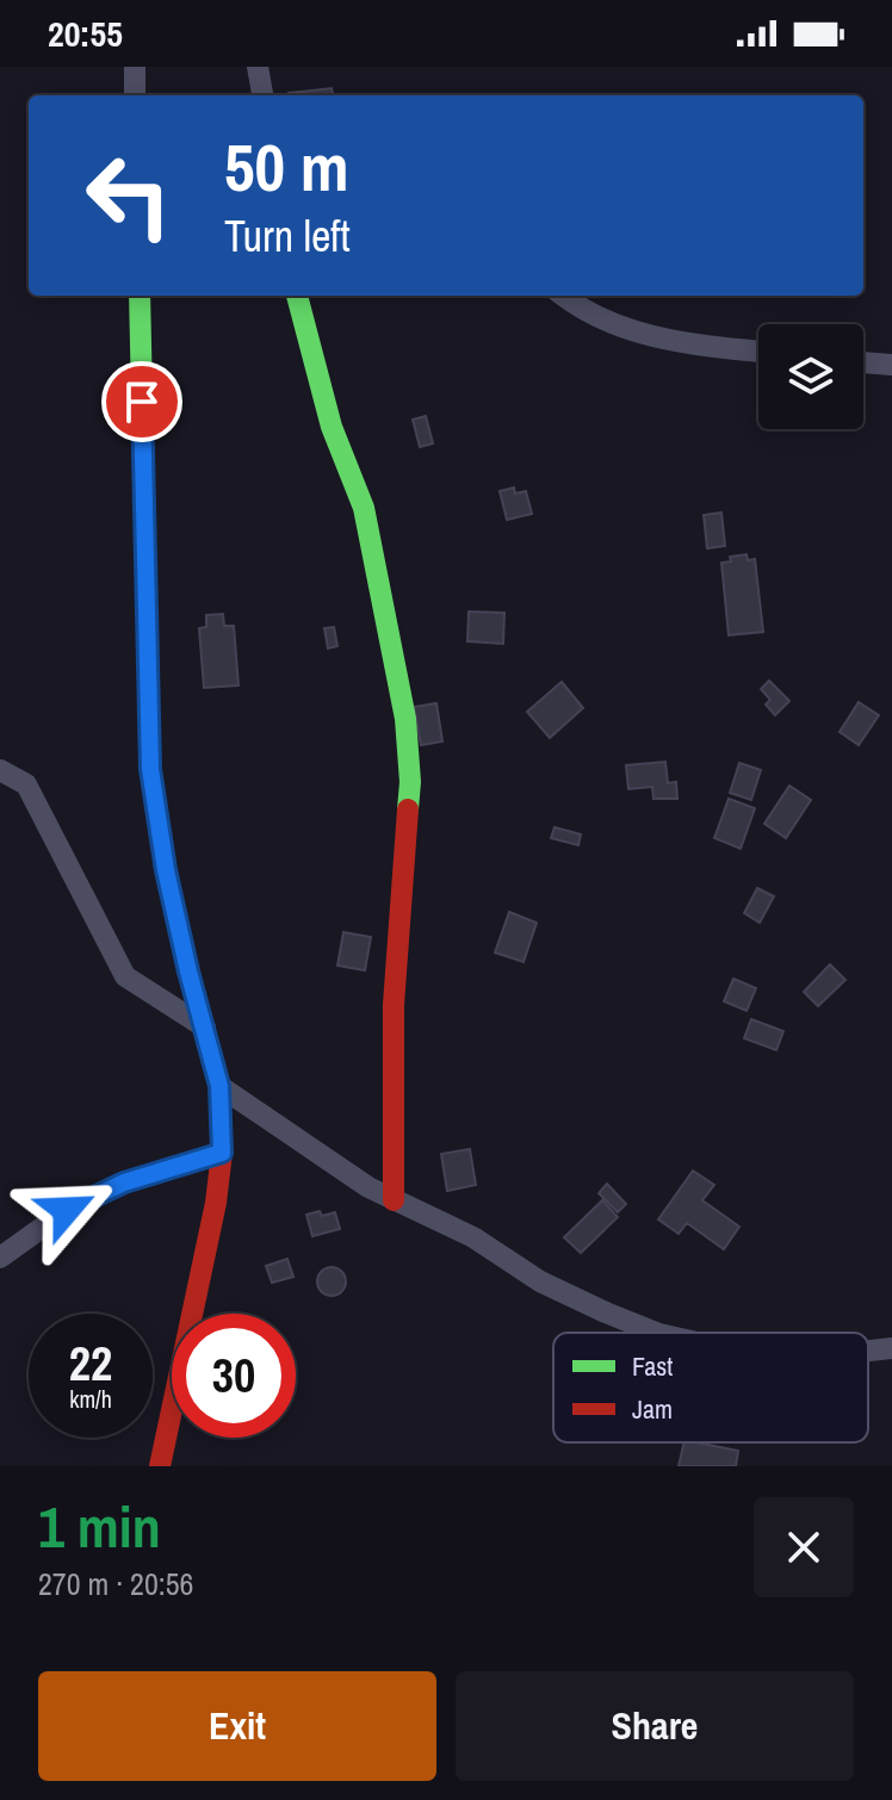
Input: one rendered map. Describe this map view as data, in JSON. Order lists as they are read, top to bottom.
{
  "legend": ["Fast", "Jam"],
  "page": {
    "status": "20:55",
    "turn": ["50 m", "Turn left"],
    "speed": "22 km/h",
    "limit": "30",
    "heading": ["1 min", "270 m · 20:56"],
    "buttons": ["Exit", "Share"]
  }
}
